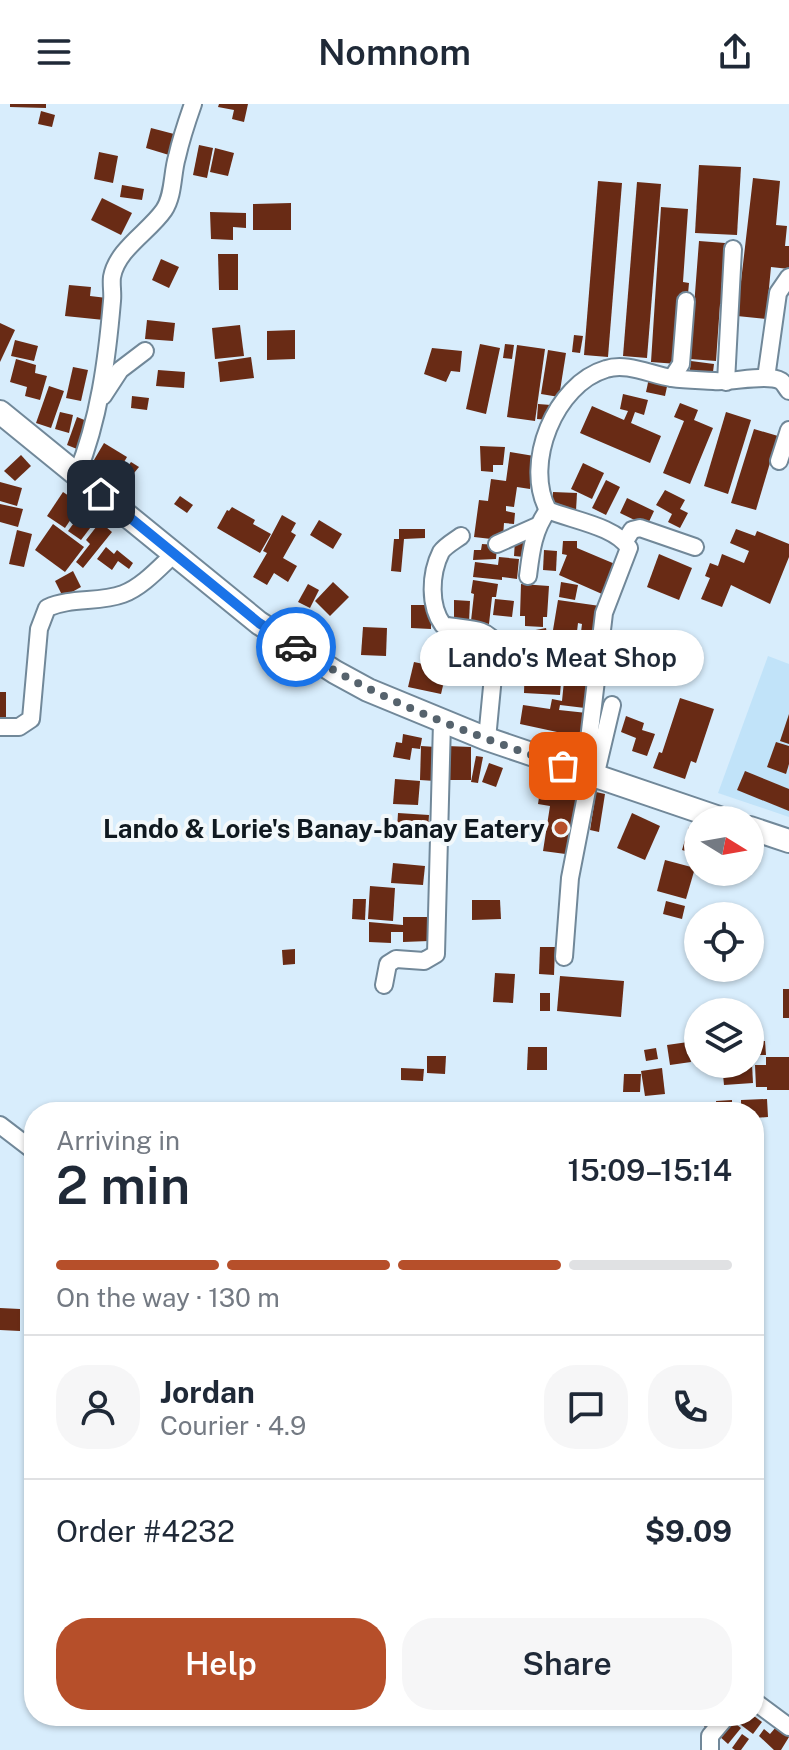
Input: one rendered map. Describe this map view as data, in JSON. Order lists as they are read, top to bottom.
{
  "places": ["Lando's Meat Shop", "Lando & Lorie's Banay-banay Eatery"],
  "north": "right",
  "page": {
    "header": "Nomnom",
    "bubble": "Lando's Meat Shop",
    "heading": ["2 min", "Arriving in", "15:09–15:14"],
    "panel": [
      "Jordan",
      "Courier · 4.9",
      "Order #4232",
      "$9.09"
    ],
    "bar": "On the way · 130 m",
    "buttons": ["Help", "Share"]
  }
}
